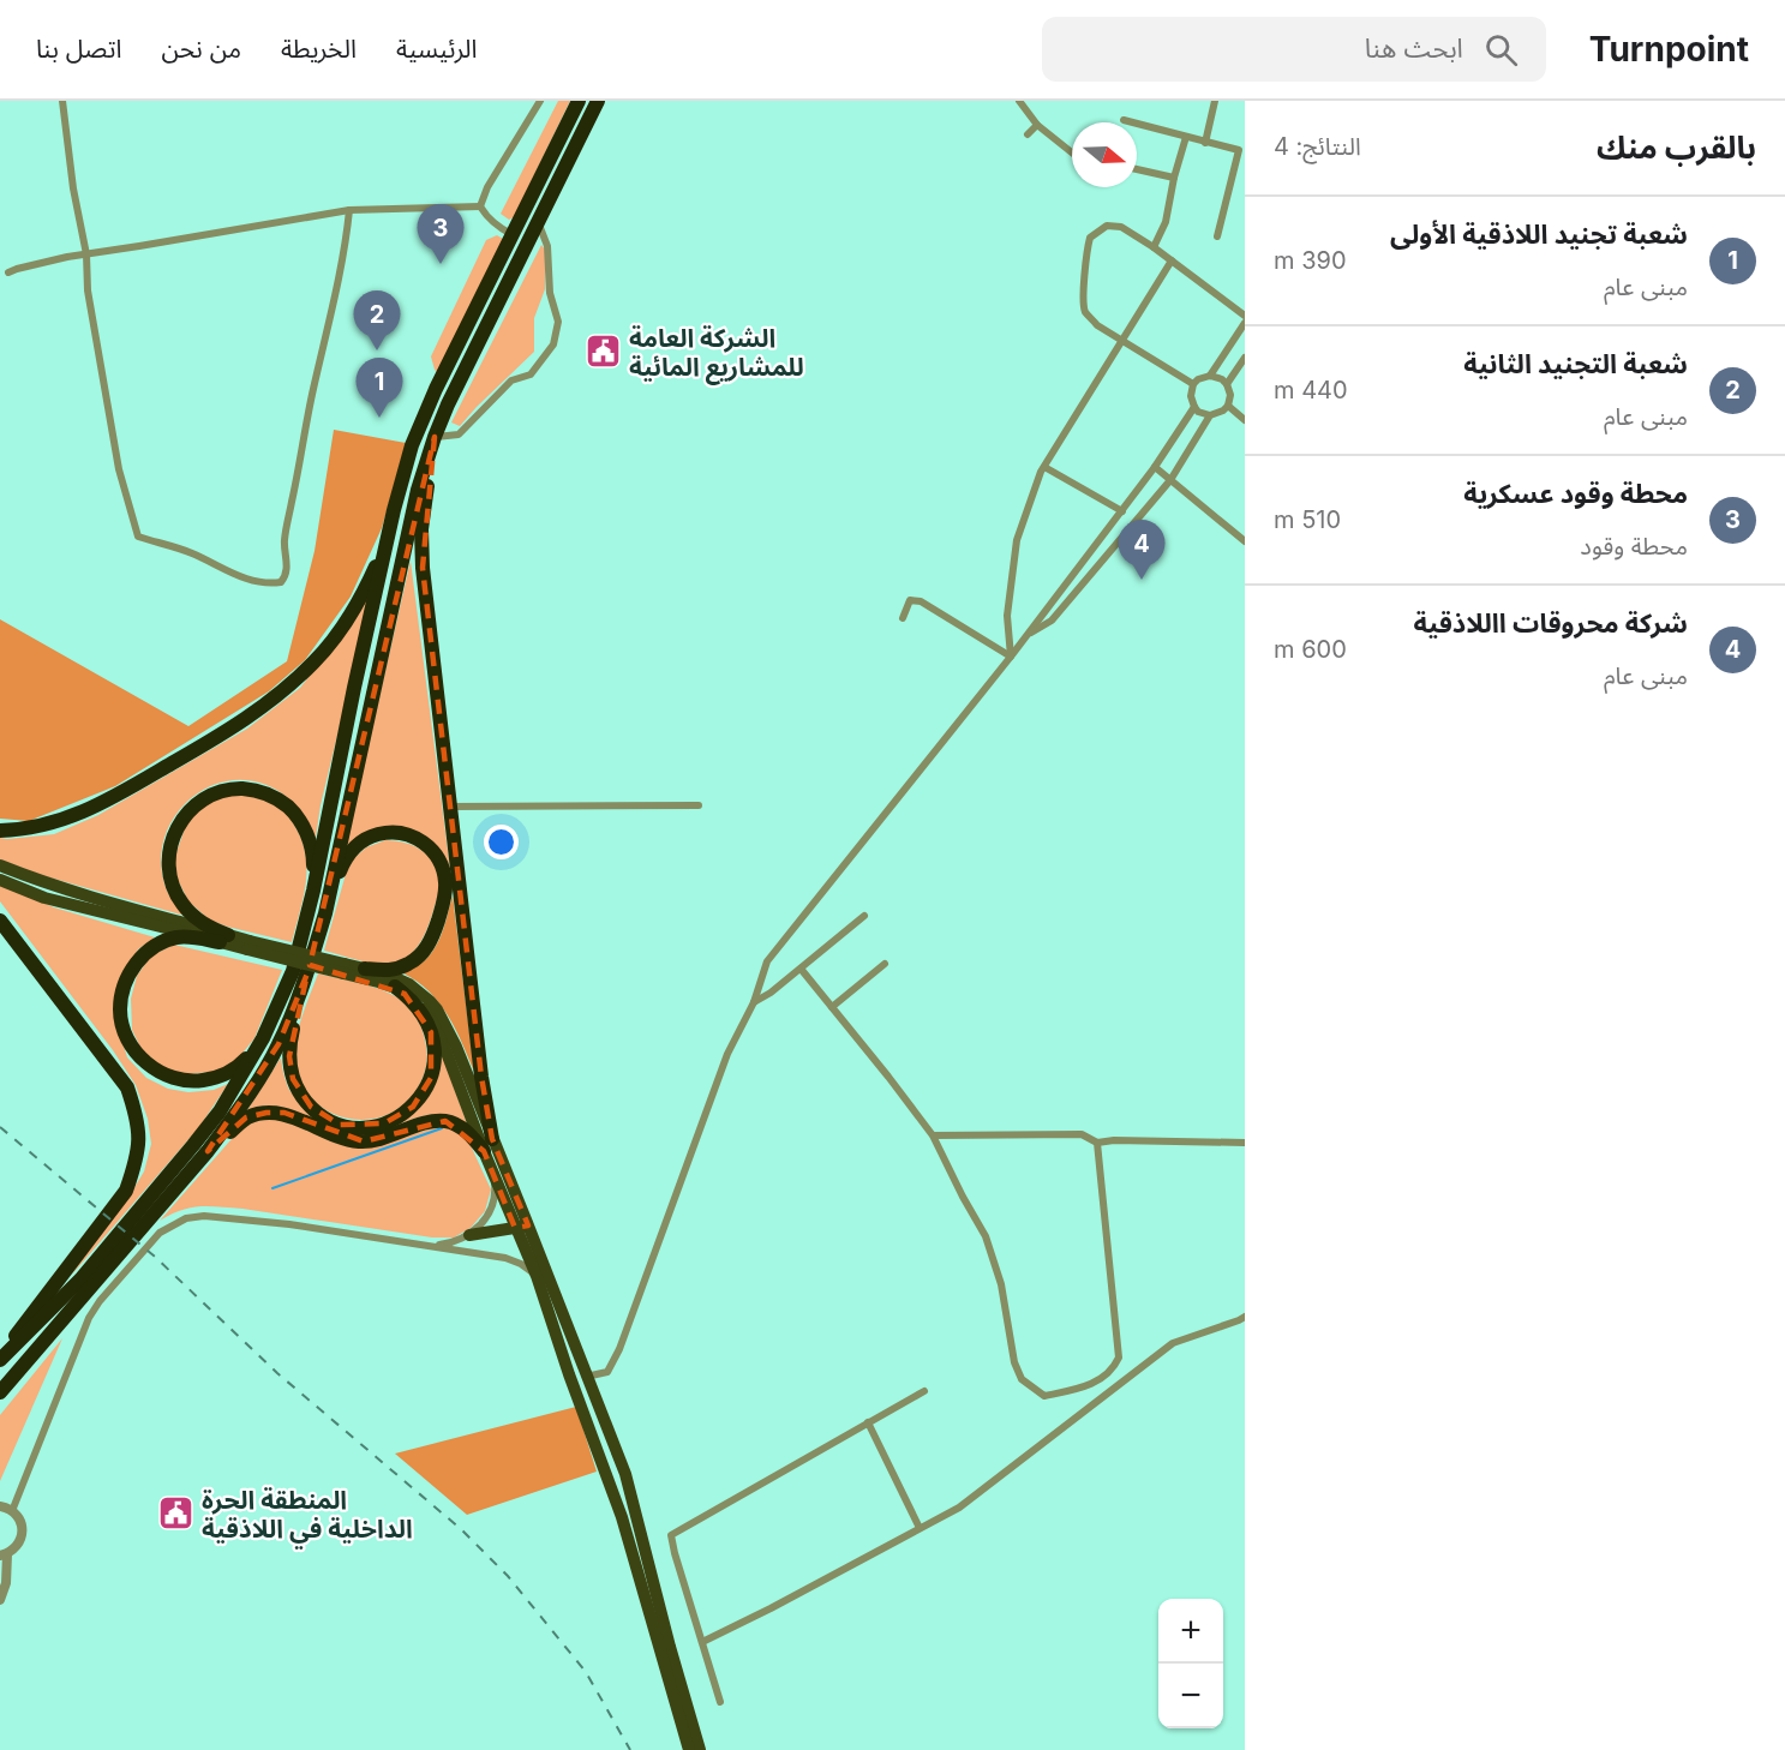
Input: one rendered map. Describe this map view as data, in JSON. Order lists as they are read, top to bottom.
{
  "places": {
    "public building": ["الشركة العامة للمشاريع المائية", "المنطقة الحرة الداخلية في اللاذقية"]
  },
  "north": "right",
  "page": {
    "header": "Turnpoint",
    "search": "ابحث هنا",
    "nav": [
      "الرئيسية",
      "الخريطة",
      "من نحن",
      "اتصل بنا"
    ],
    "heading": ["بالقرب منك", "النتائج: 4"],
    "list": [
      {
        "mark": "1",
        "name": "شعبة تجنيد اللاذقية الأولى",
        "note": "مبنى عام",
        "value": "390 m"
      },
      {
        "mark": "2",
        "name": "شعبة التجنيد الثانية",
        "note": "مبنى عام",
        "value": "440 m"
      },
      {
        "mark": "3",
        "name": "محطة وقود عسكرية",
        "note": "محطة وقود",
        "value": "510 m"
      },
      {
        "mark": "4",
        "name": "شركة محروقات االلاذقية",
        "note": "مبنى عام",
        "value": "600 m"
      }
    ],
    "pins": [
      "3",
      "2",
      "1",
      "4"
    ],
    "map_buttons": ["+", "−"]
  }
}
